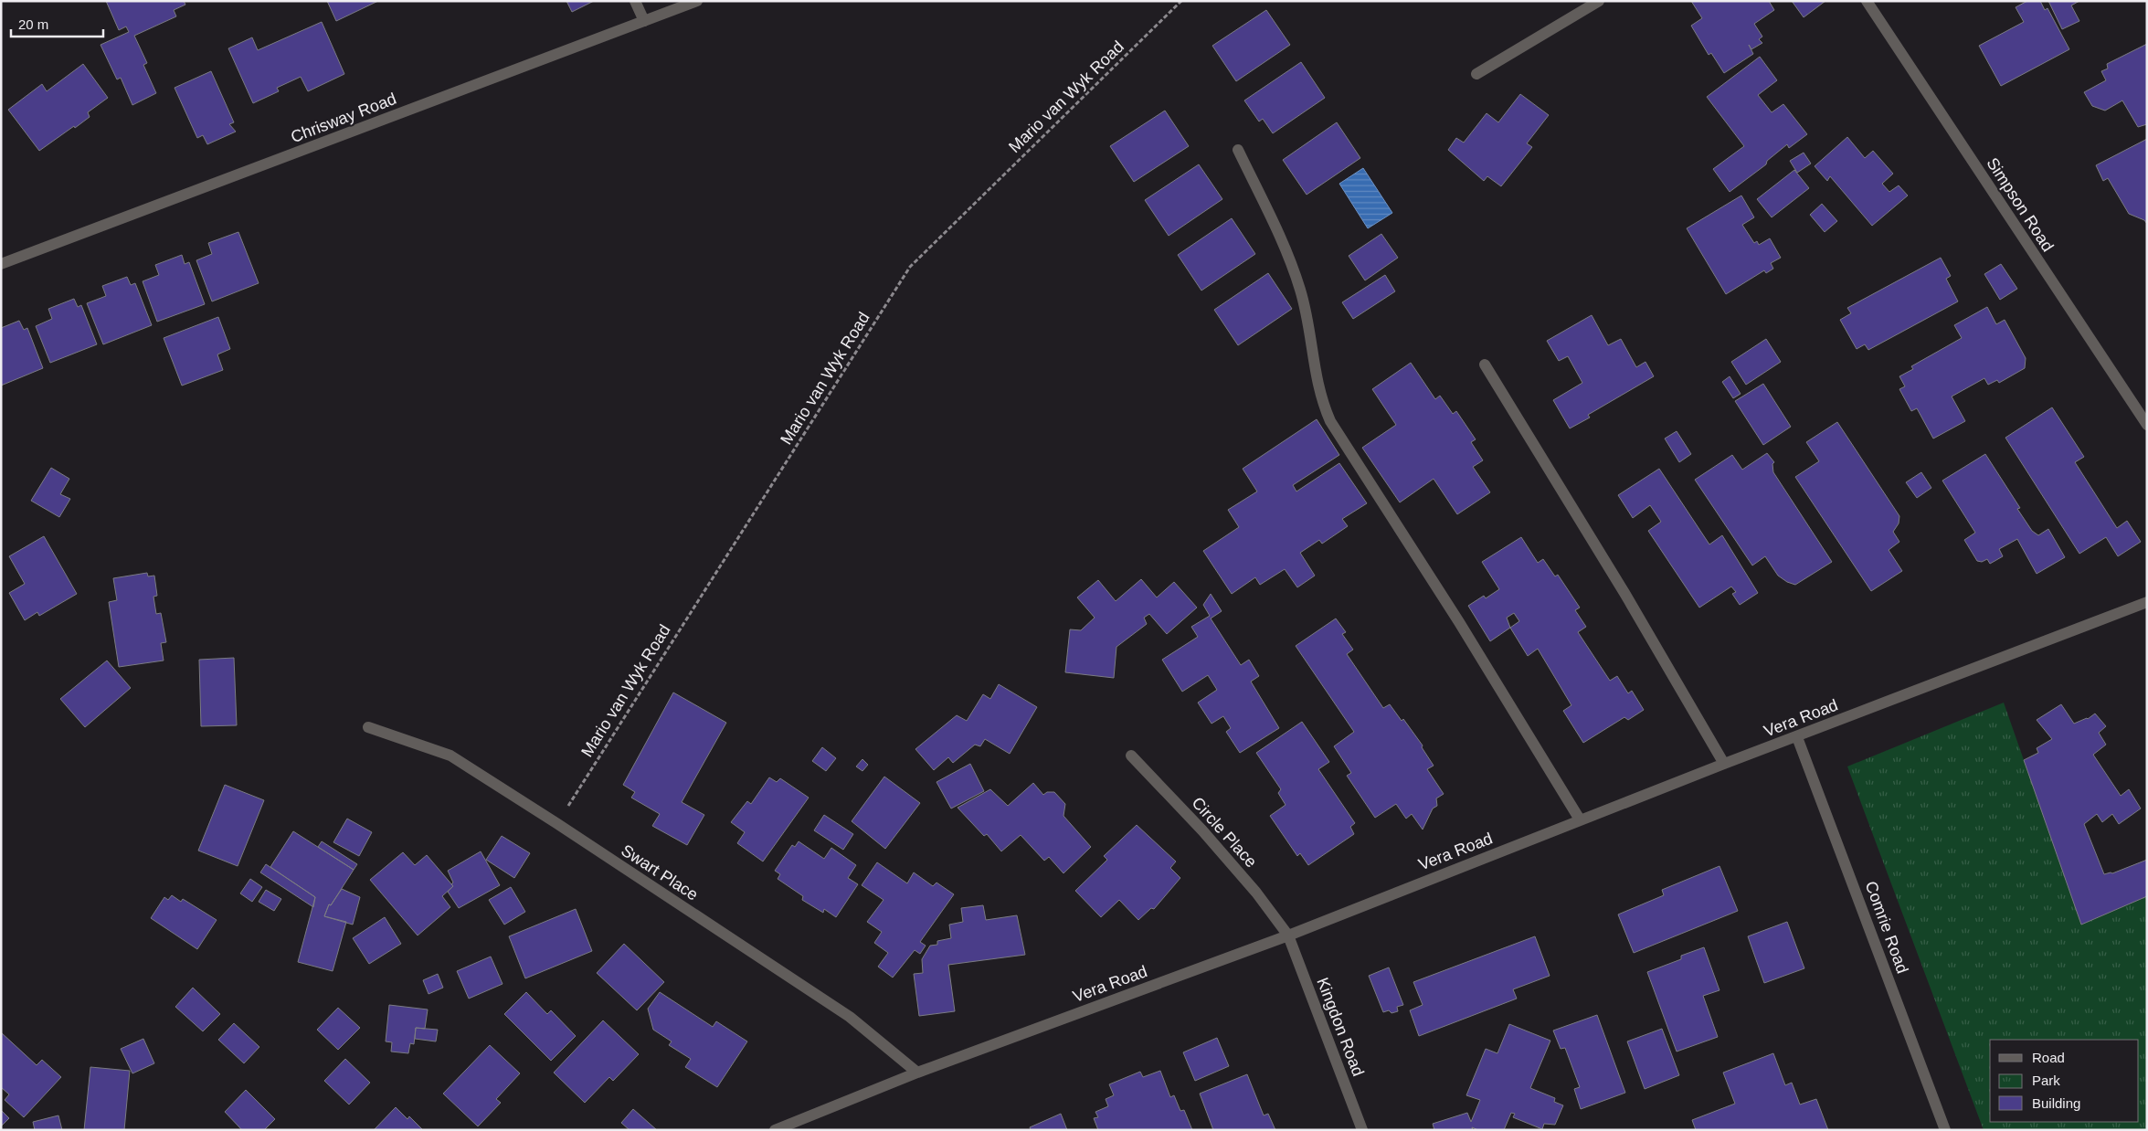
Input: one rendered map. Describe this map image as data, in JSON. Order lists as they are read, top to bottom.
{
  "streets": {
    "street": [
      "Chrisway Road",
      "Simpson Road",
      "Vera Road",
      "Circle Place",
      "Swart Place",
      "Comrie Road",
      "Kingdon Road"
    ],
    "path": ["Mario van Wyk Road"]
  },
  "crossings": [
    ["Mario van Wyk Road", "Swart Place"],
    ["Vera Road", "Circle Place"],
    ["Vera Road", "Swart Place"],
    ["Vera Road", "Comrie Road"],
    ["Vera Road", "Kingdon Road"],
    ["Circle Place", "Kingdon Road"]
  ],
  "legend": ["Road", "Park", "Building"],
  "scale_bar": "20 m"
}
